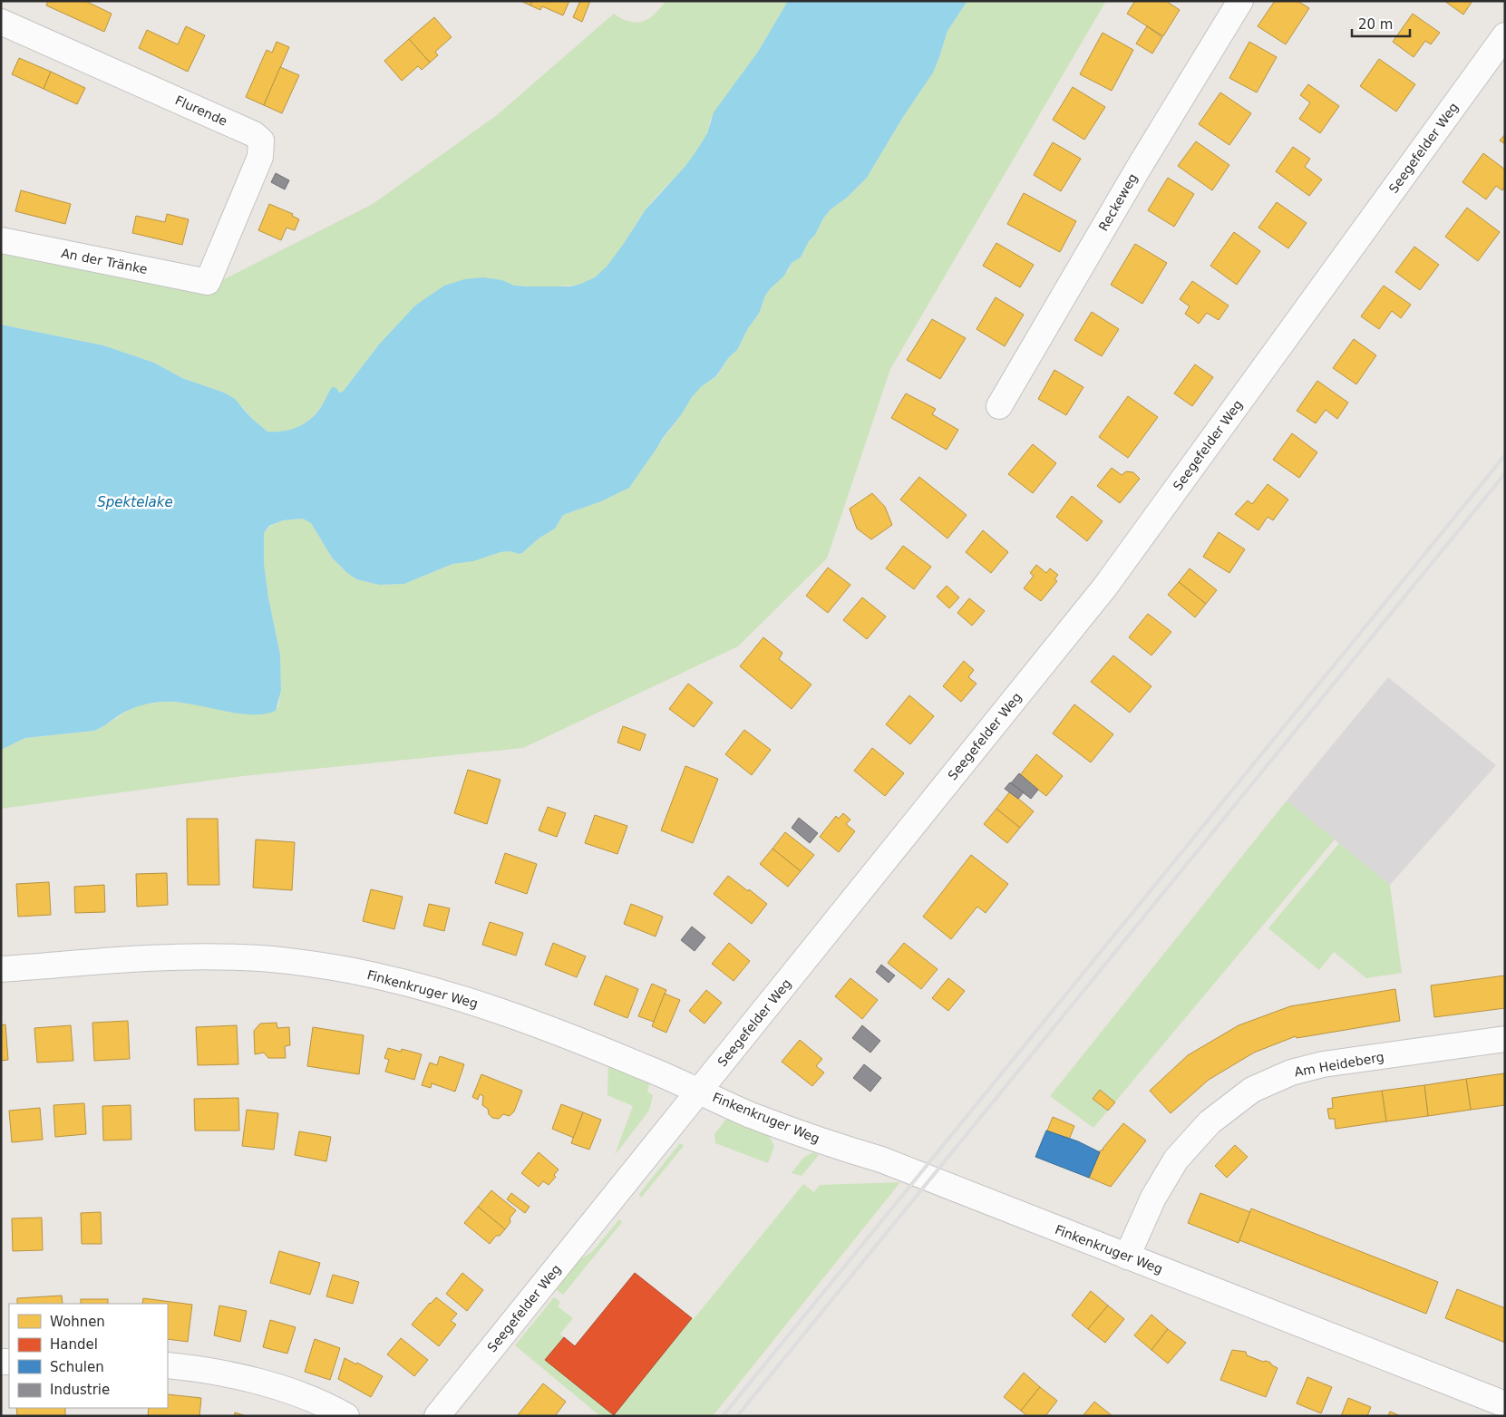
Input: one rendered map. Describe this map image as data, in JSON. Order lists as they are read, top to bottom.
{
  "streets": {
    "street": [
      "Flurende",
      "Seegefelder Weg",
      "Reckeweg",
      "An der Tränke",
      "Finkenkruger Weg",
      "Am Heideberg"
    ]
  },
  "crossings": [
    ["Flurende", "An der Tränke"],
    ["Seegefelder Weg", "Finkenkruger Weg"],
    ["Finkenkruger Weg", "Am Heideberg"]
  ],
  "water": ["Spektelake"],
  "legend": [
    "Wohnen",
    "Handel",
    "Schulen",
    "Industrie"
  ],
  "scale_bar": "20 m"
}
